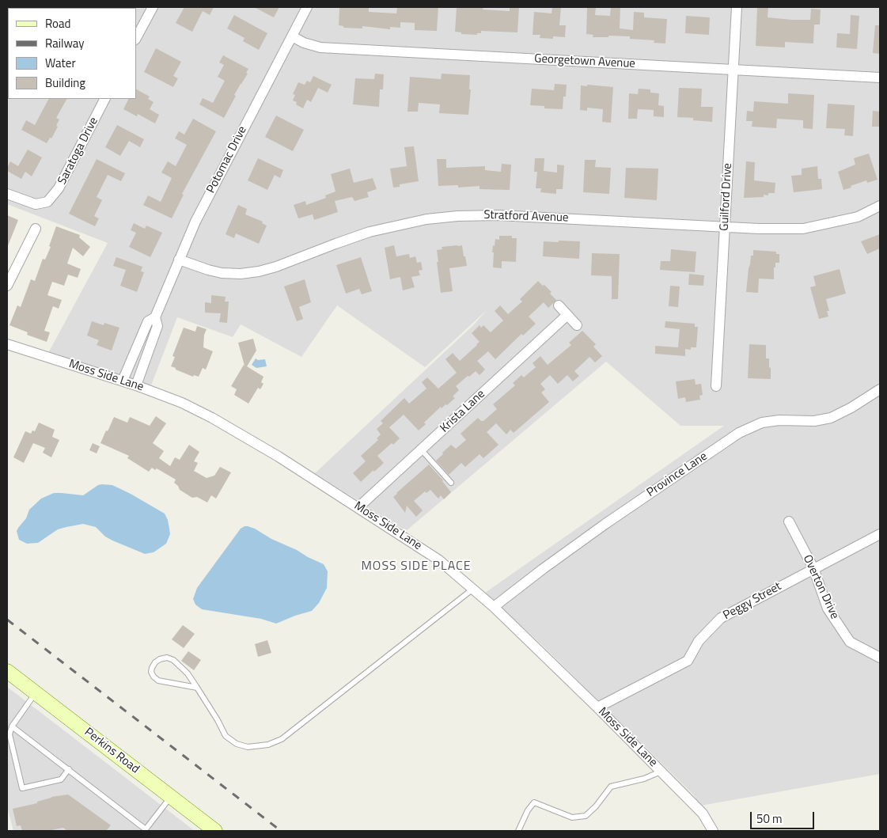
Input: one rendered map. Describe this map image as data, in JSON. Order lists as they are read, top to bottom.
{
  "streets": {
    "main road": ["Perkins Road"],
    "street": [
      "Georgetown Avenue",
      "Saratoga Drive",
      "Potomac Drive",
      "Guilford Drive",
      "Stratford Avenue",
      "Moss Side Lane",
      "Krista Lane",
      "Province Lane",
      "Overton Drive",
      "Peggy Street"
    ]
  },
  "crossings": [
    ["Georgetown Avenue", "Potomac Drive"],
    ["Georgetown Avenue", "Guilford Drive"],
    ["Potomac Drive", "Stratford Avenue"],
    ["Potomac Drive", "Moss Side Lane"],
    ["Guilford Drive", "Stratford Avenue"],
    ["Moss Side Lane", "Krista Lane"],
    ["Moss Side Lane", "Province Lane"],
    ["Moss Side Lane", "Peggy Street"],
    ["Overton Drive", "Peggy Street"]
  ],
  "districts": ["MOSS SIDE PLACE"],
  "legend": [
    "Road",
    "Railway",
    "Water",
    "Building"
  ],
  "scale_bar": "50 m"
}
